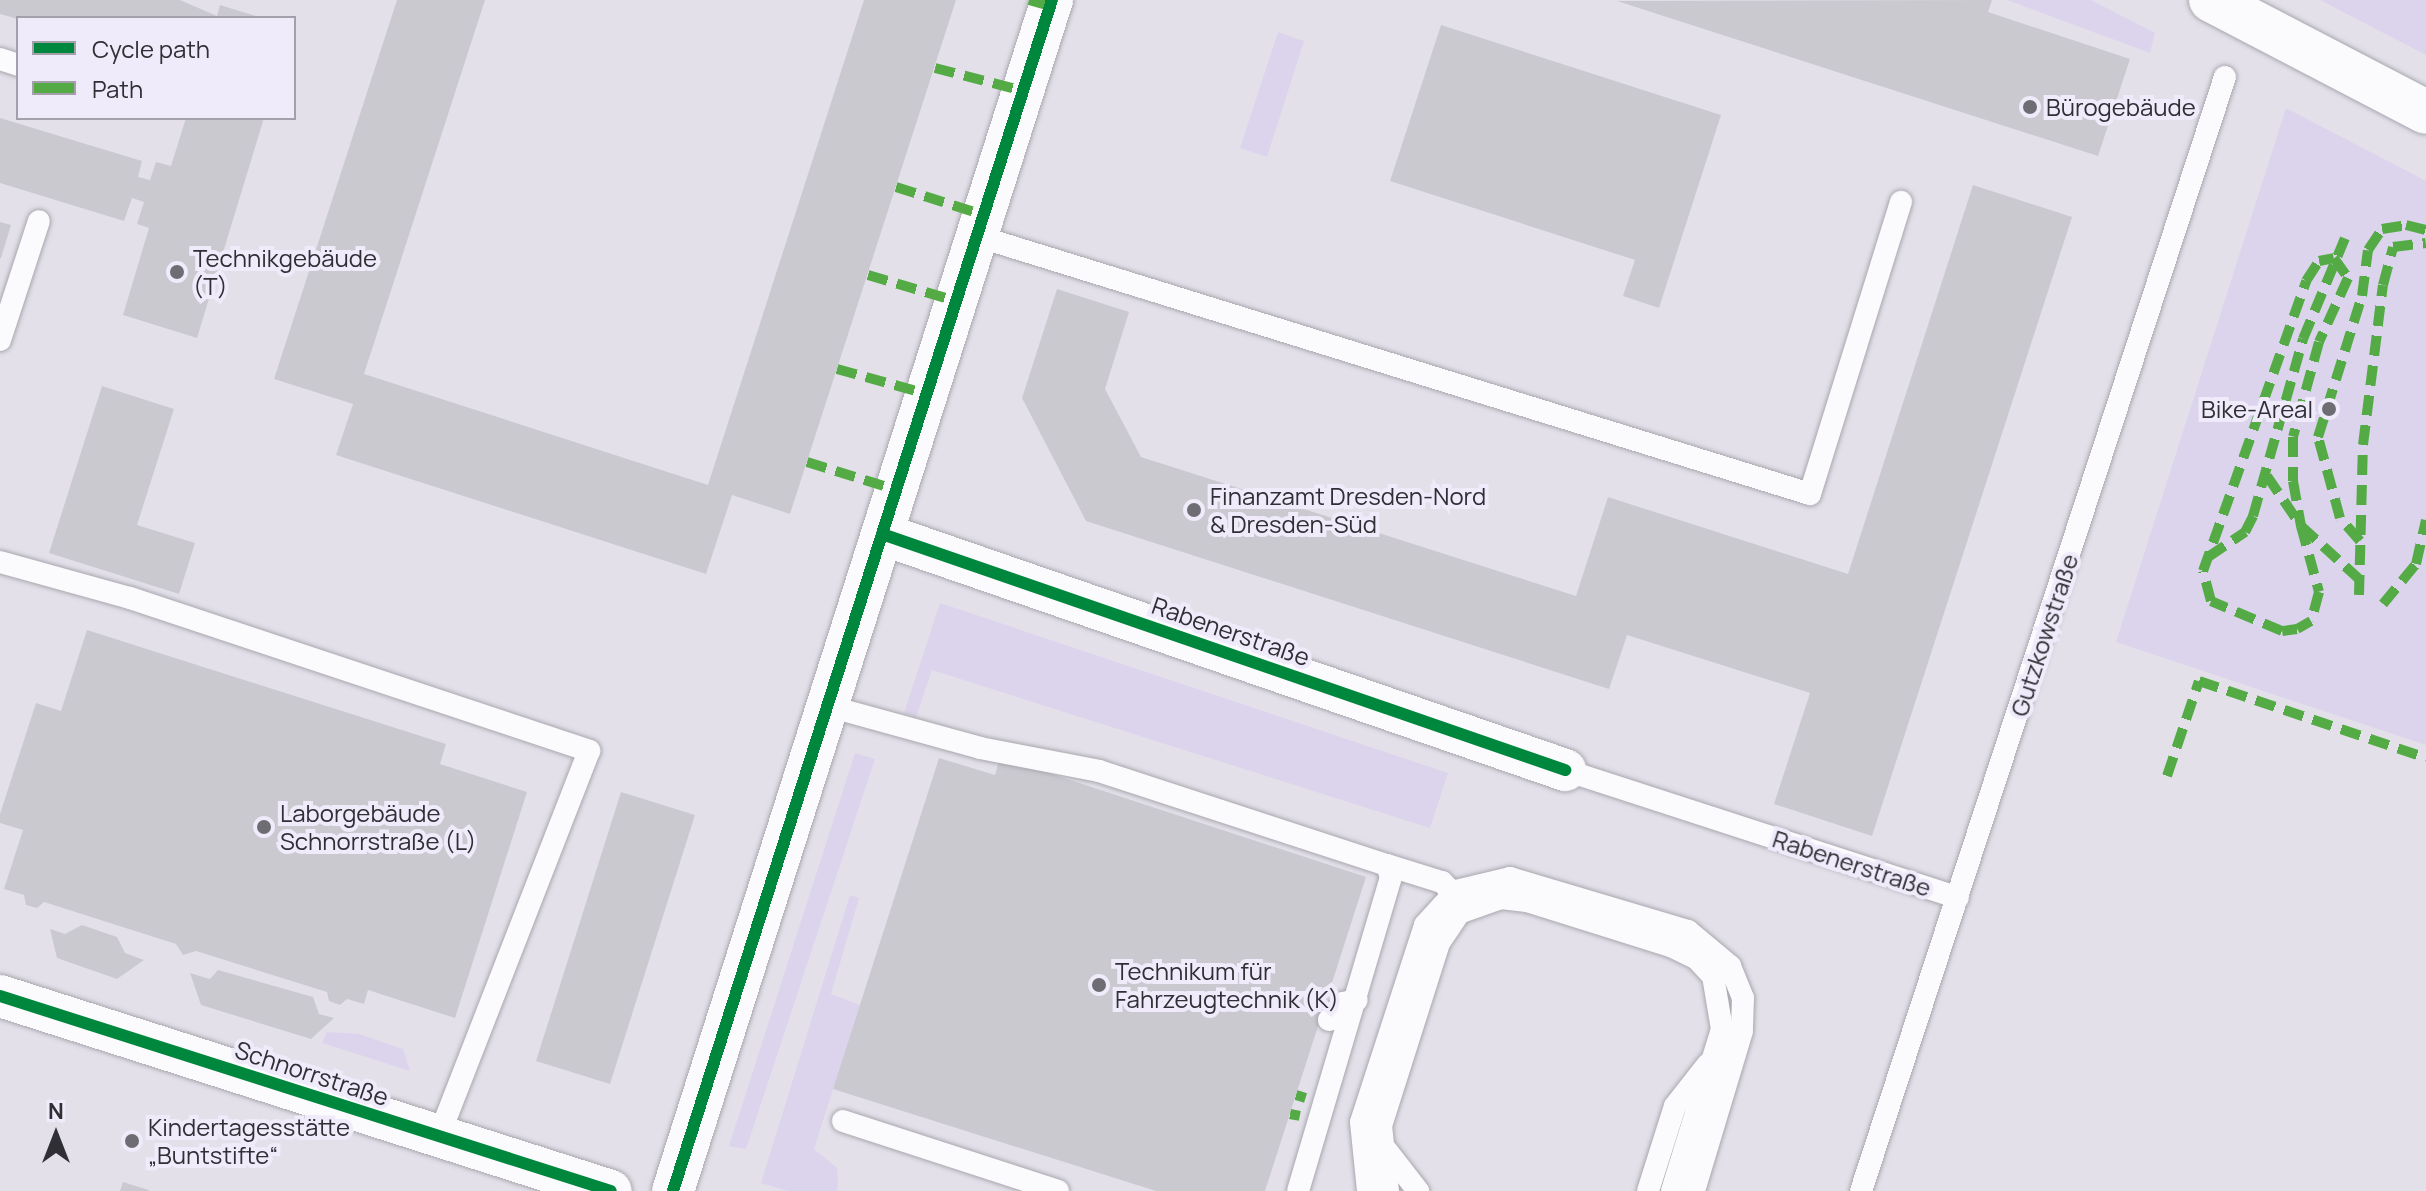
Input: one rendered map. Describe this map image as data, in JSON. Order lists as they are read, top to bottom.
{
  "streets": {
    "street": ["Rabenerstraße", "Schnorrstraße"],
    "lane": ["Gutzkowstraße"]
  },
  "crossings": [
    ["Rabenerstraße", "Gutzkowstraße"]
  ],
  "places": [
    "Bürogebäude",
    "Technikgebäude (T)",
    "Bike-Areal",
    "Finanzamt Dresden-Nord & Dresden-Süd",
    "Laborgebäude Schnorrstraße (L)",
    "Technikum für Fahrzeugtechnik (K)",
    "Kindertagesstätte „Buntstifte“"
  ],
  "legend": ["Cycle path", "Path"],
  "north": "top"
}
